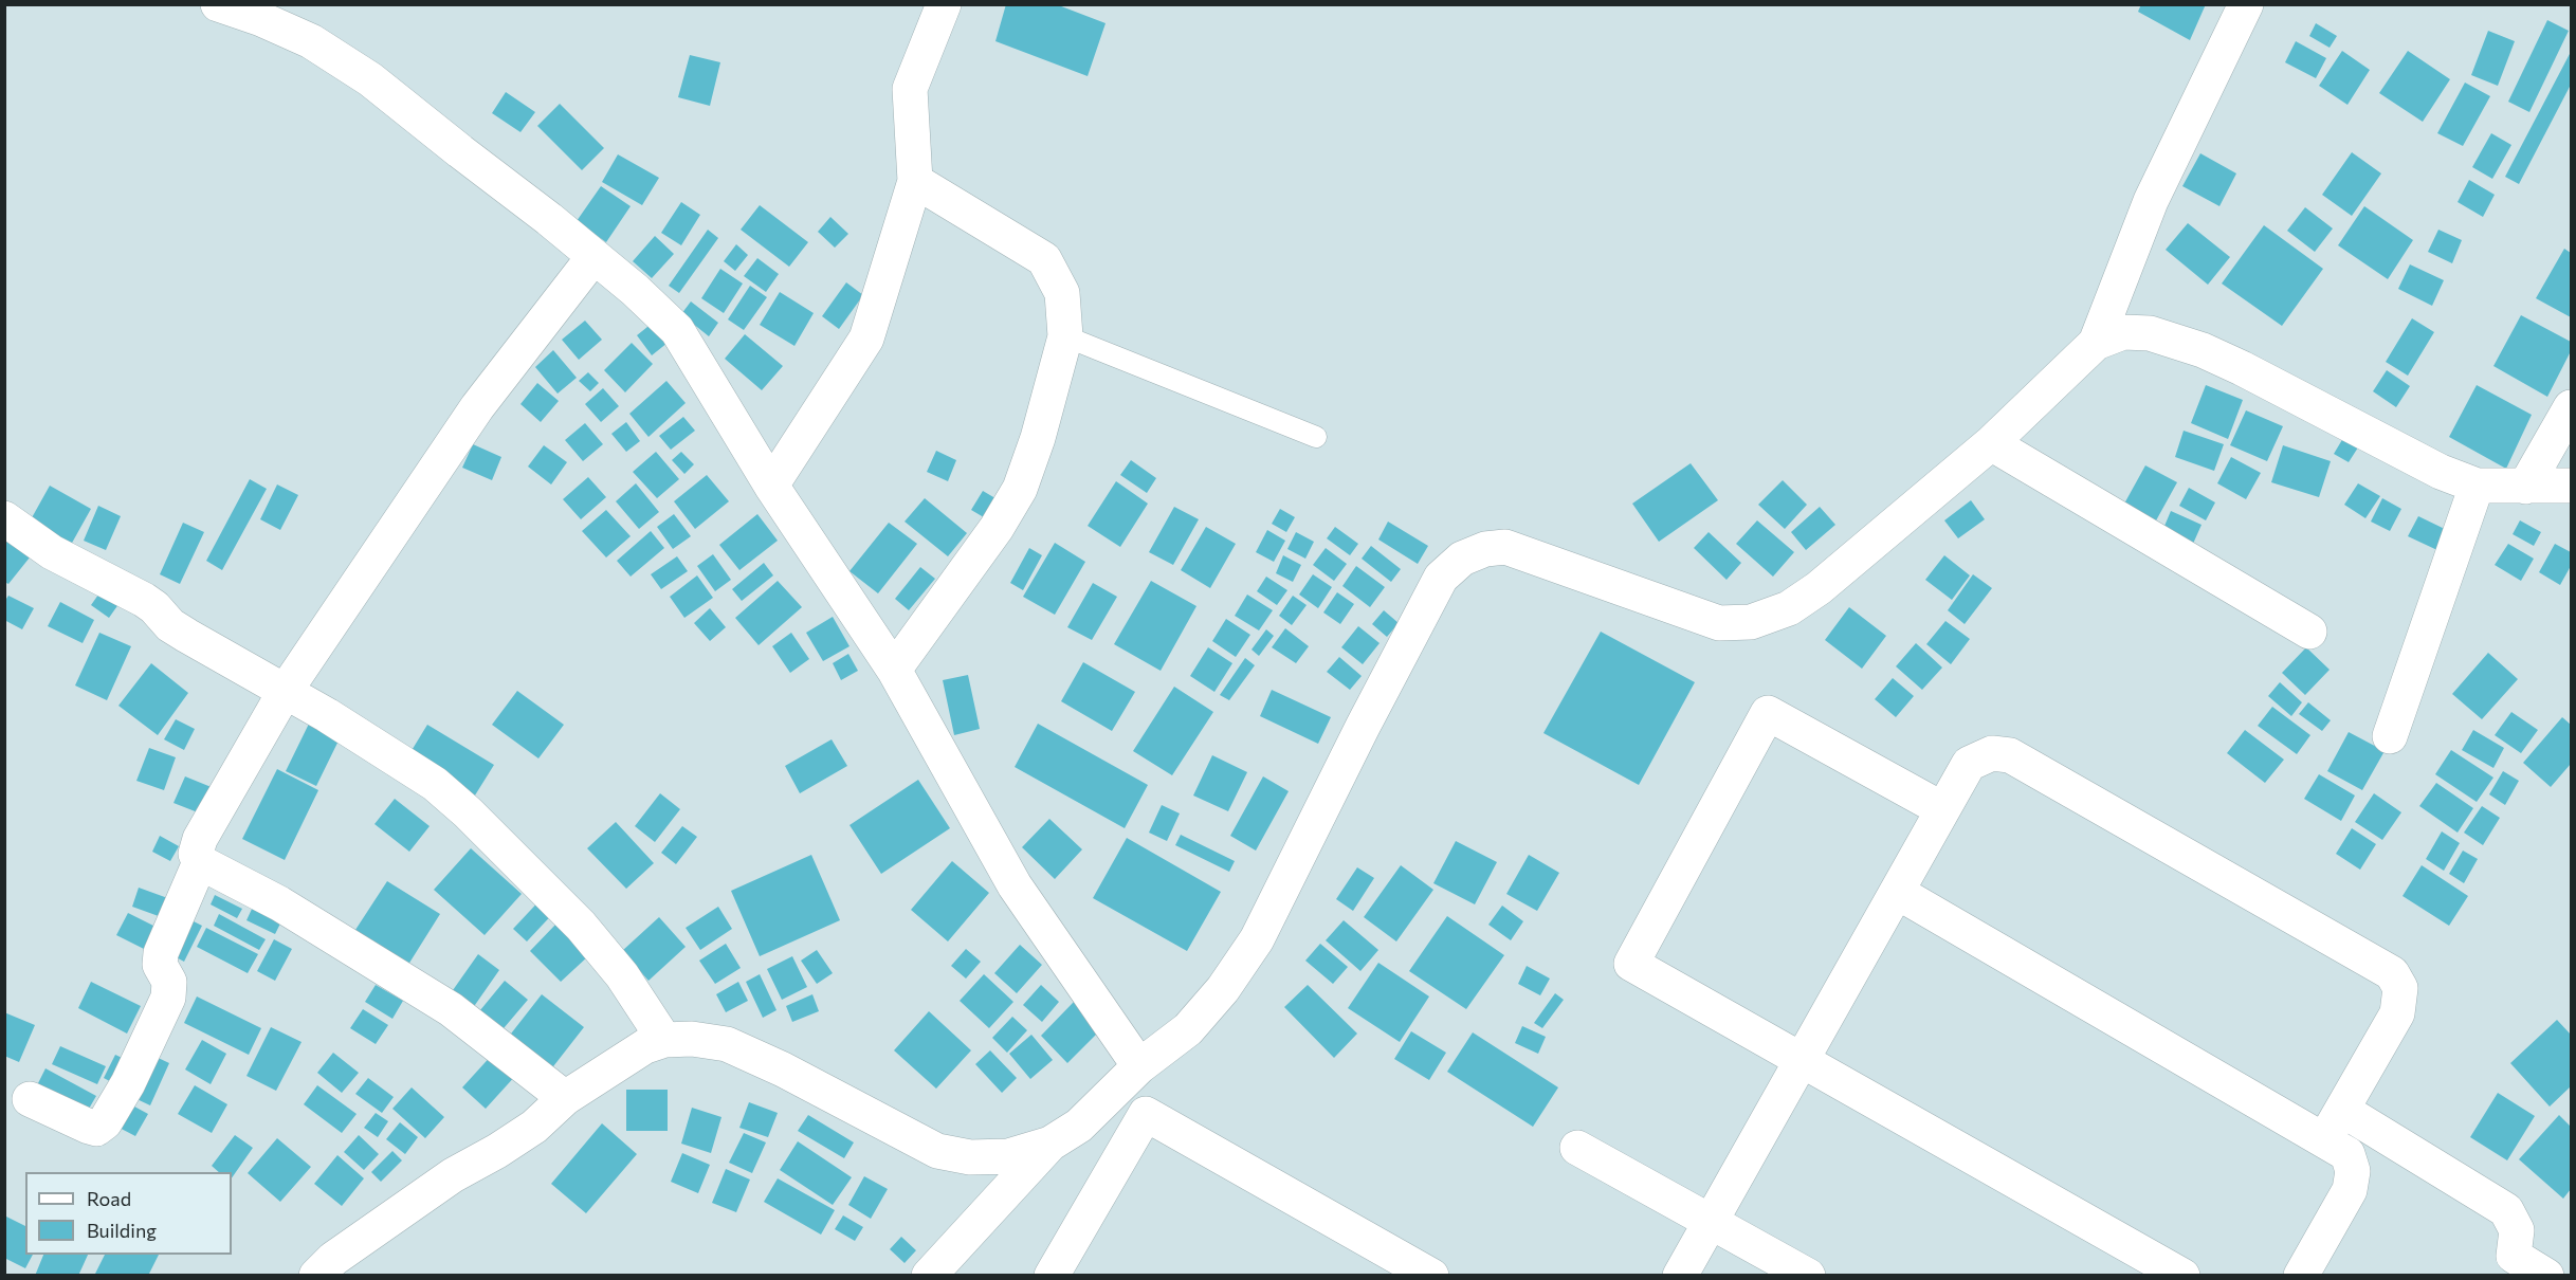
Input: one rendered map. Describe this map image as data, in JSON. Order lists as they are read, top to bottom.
{
  "legend": ["Road", "Building"]
}
